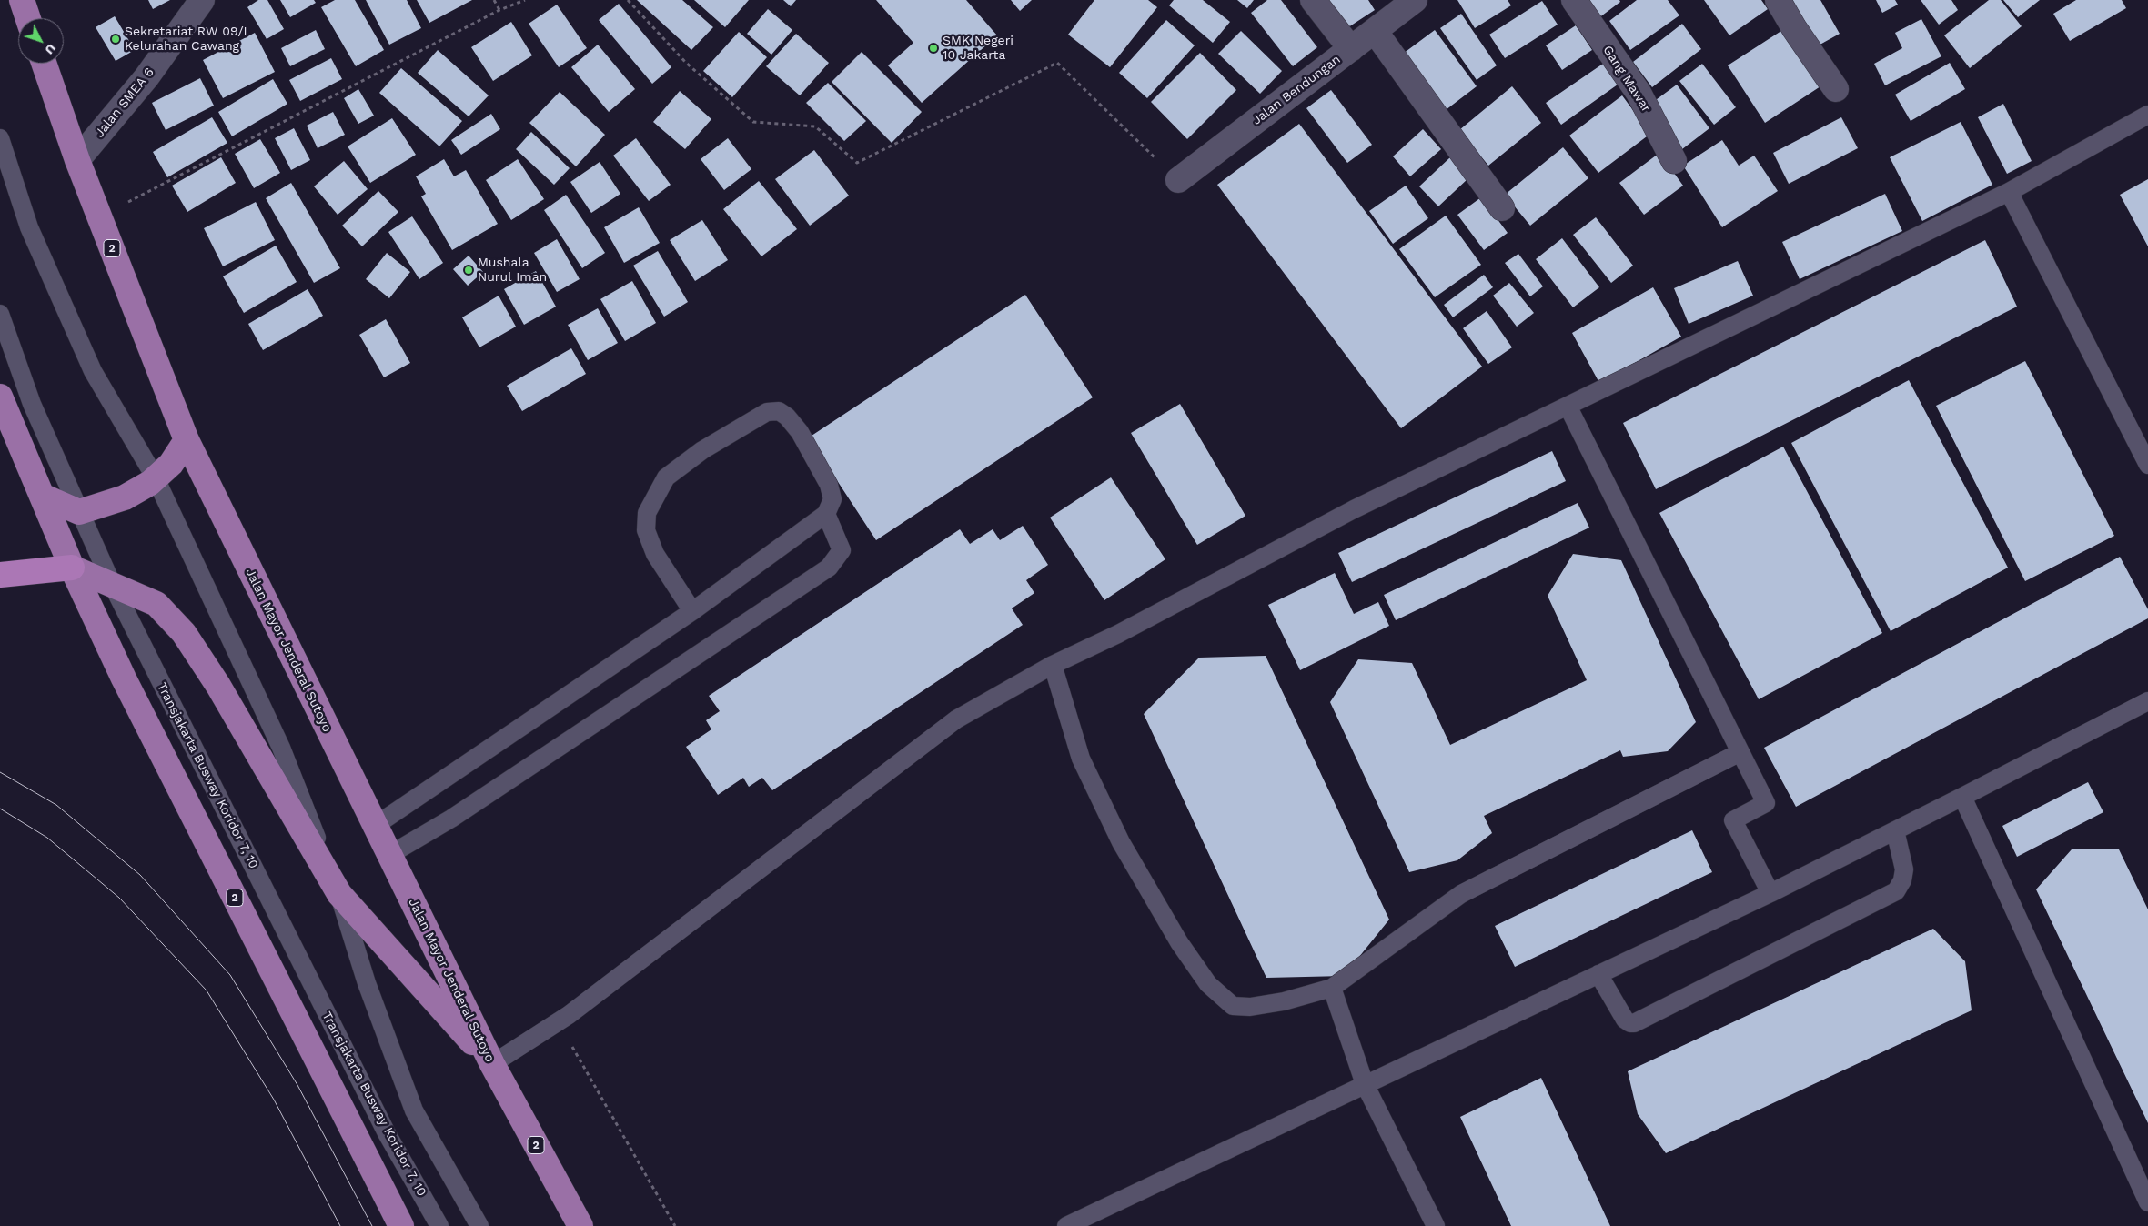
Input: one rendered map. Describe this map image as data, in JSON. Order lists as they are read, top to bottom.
{
  "streets": {
    "highway": ["2", "Jalan Mayor Jenderal Sutoyo"],
    "street": ["Gang Mawar", "Jalan Bendungan", "Jalan SMEA 6"],
    "lane": ["Transjakarta Busway Koridor 7, 10"]
  },
  "crossings": [
    ["Jalan SMEA 6", "Jalan Mayor Jenderal Sutoyo"]
  ],
  "places": ["Sekretariat RW 09/I Kelurahan Cawang", "SMK Negeri 10 Jakarta", "Mushala Nurul Iman"],
  "north": "bottom right"
}
